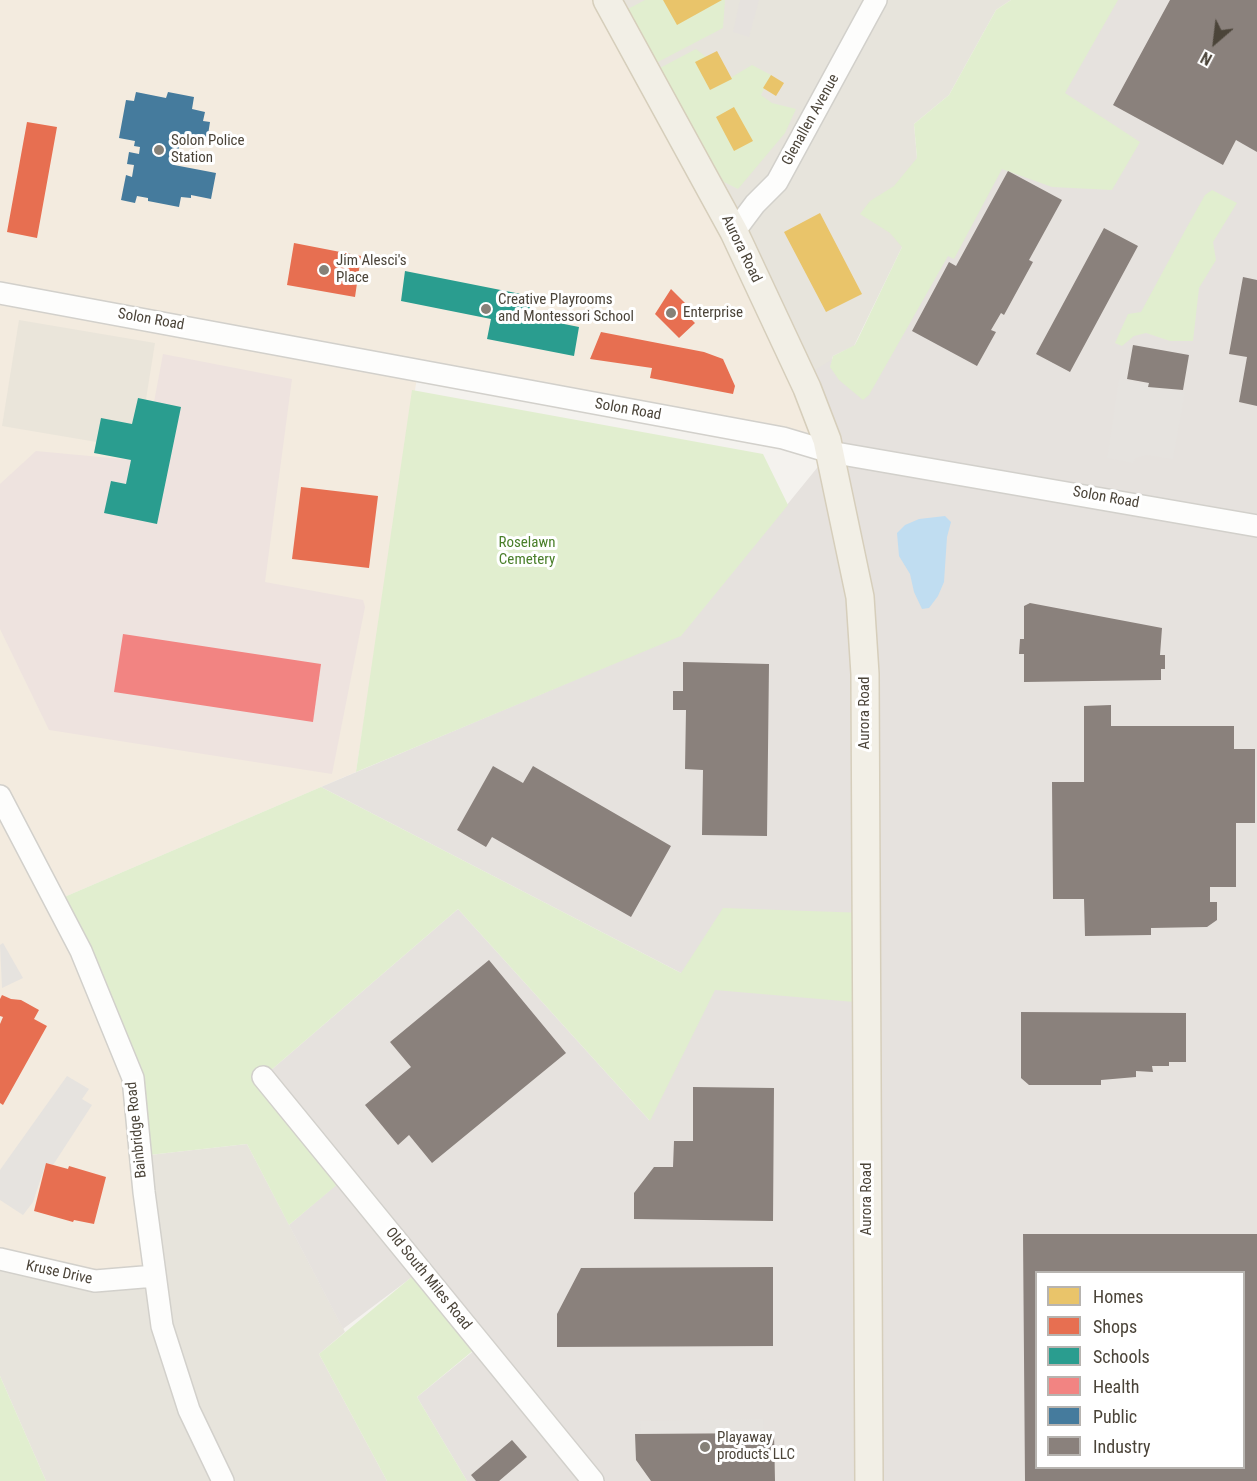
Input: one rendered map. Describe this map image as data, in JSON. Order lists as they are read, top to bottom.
{
  "streets": {
    "main road": ["Aurora Road"],
    "street": [
      "Glenallen Avenue",
      "Solon Road",
      "Bainbridge Road",
      "Kruse Drive",
      "Old South Miles Road"
    ]
  },
  "crossings": [
    ["Glenallen Avenue", "Aurora Road"],
    ["Aurora Road", "Solon Road"],
    ["Bainbridge Road", "Kruse Drive"]
  ],
  "parks": ["Roselawn Cemetery"],
  "places": [
    "Solon Police Station",
    "Jim Alesci's Place",
    "Creative Playrooms and Montessori School",
    "Enterprise",
    "Playaway products LLC"
  ],
  "legend": [
    "Homes",
    "Shops",
    "Schools",
    "Health",
    "Public",
    "Industry"
  ],
  "north": "bottom left"
}
